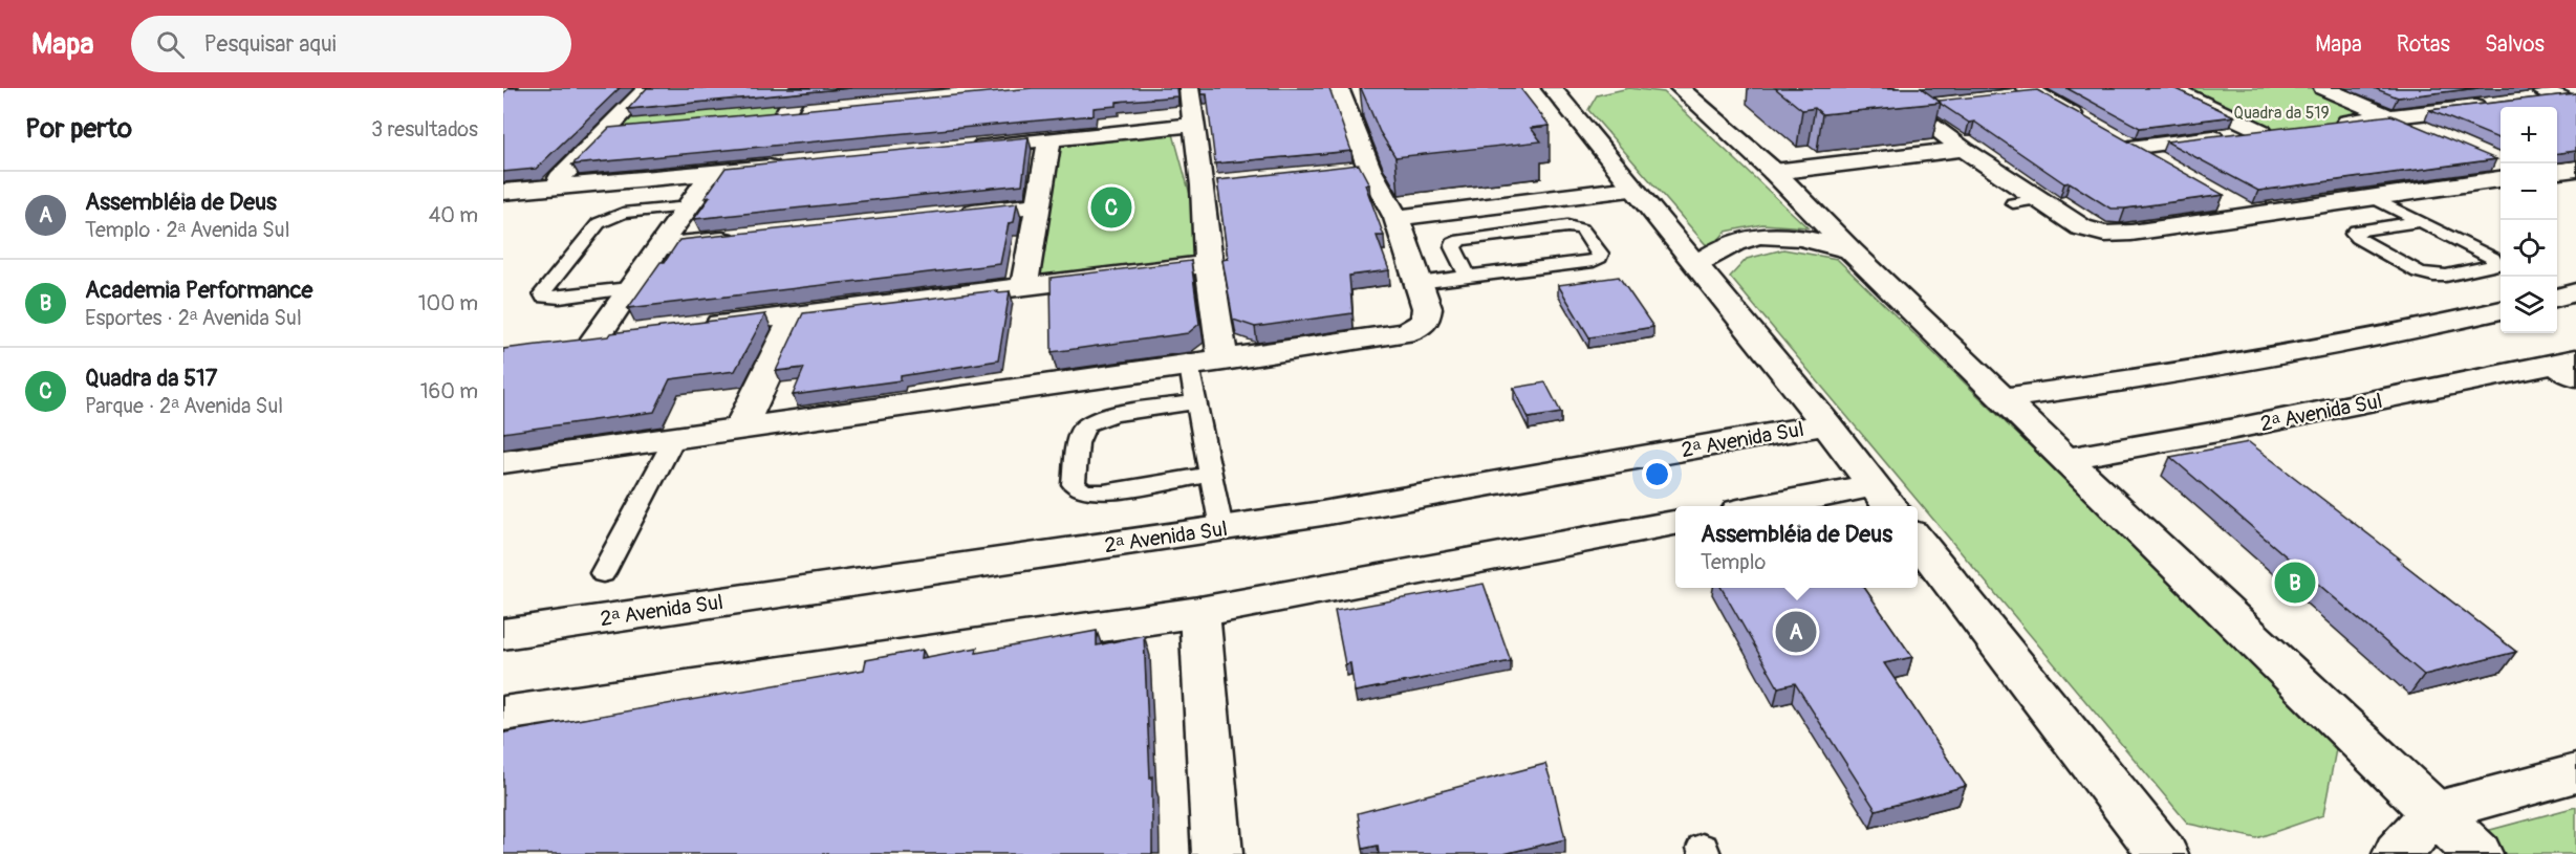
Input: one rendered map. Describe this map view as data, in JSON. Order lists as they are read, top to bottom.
{
  "streets": {
    "street": ["2ᵃ Avenida Sul"]
  },
  "parks": ["Quadra da 519"],
  "page": {
    "header": "Mapa",
    "search": "Pesquisar aqui",
    "nav": ["Mapa", "Rotas", "Salvos"],
    "heading": ["Por perto", "3 resultados"],
    "map_buttons": ["+", "−"],
    "list": [
      {
        "mark": "A",
        "name": "Assembléia de Deus",
        "note": "Templo · 2ᵃ Avenida Sul",
        "value": "40 m"
      },
      {
        "mark": "B",
        "name": "Academia Performance",
        "note": "Esportes · 2ᵃ Avenida Sul",
        "value": "100 m"
      },
      {
        "mark": "C",
        "name": "Quadra da 517",
        "note": "Parque · 2ᵃ Avenida Sul",
        "value": "160 m"
      }
    ],
    "pins": ["C", "B", "A"],
    "popup": ["Assembléia de Deus", "Templo"]
  }
}
